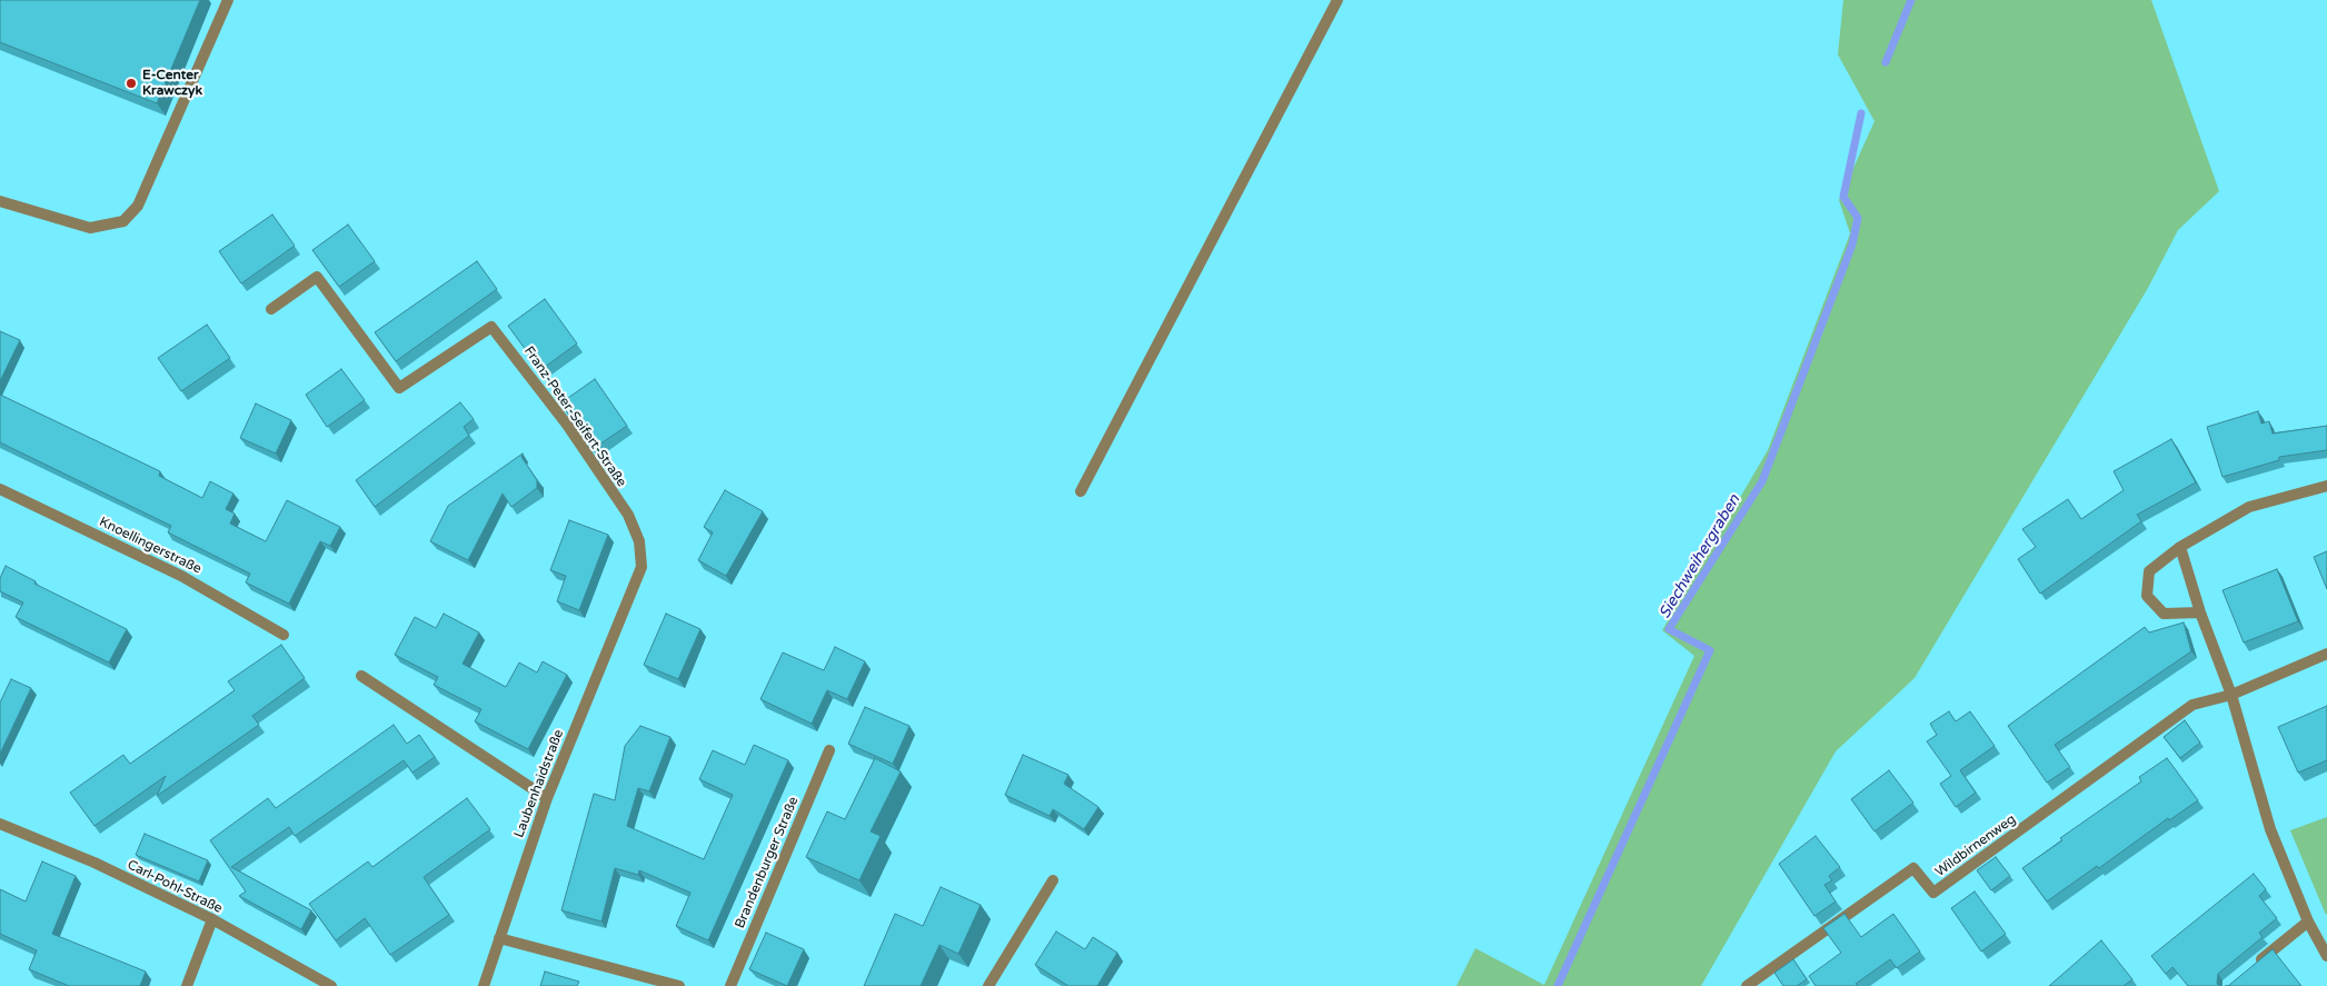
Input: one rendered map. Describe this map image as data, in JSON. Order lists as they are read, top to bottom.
{
  "streets": {
    "street": [
      "Franz-Peter-Seifert-Straße",
      "Knoellingerstraße",
      "Laubenhaidstraße",
      "Wildbirnenweg",
      "Brandenburger Straße",
      "Carl-Pohl-Straße"
    ]
  },
  "crossings": [
    ["Franz-Peter-Seifert-Straße", "Laubenhaidstraße"]
  ],
  "water": ["Siechweihergraben"],
  "places": ["E-Center Krawczyk"]
}
